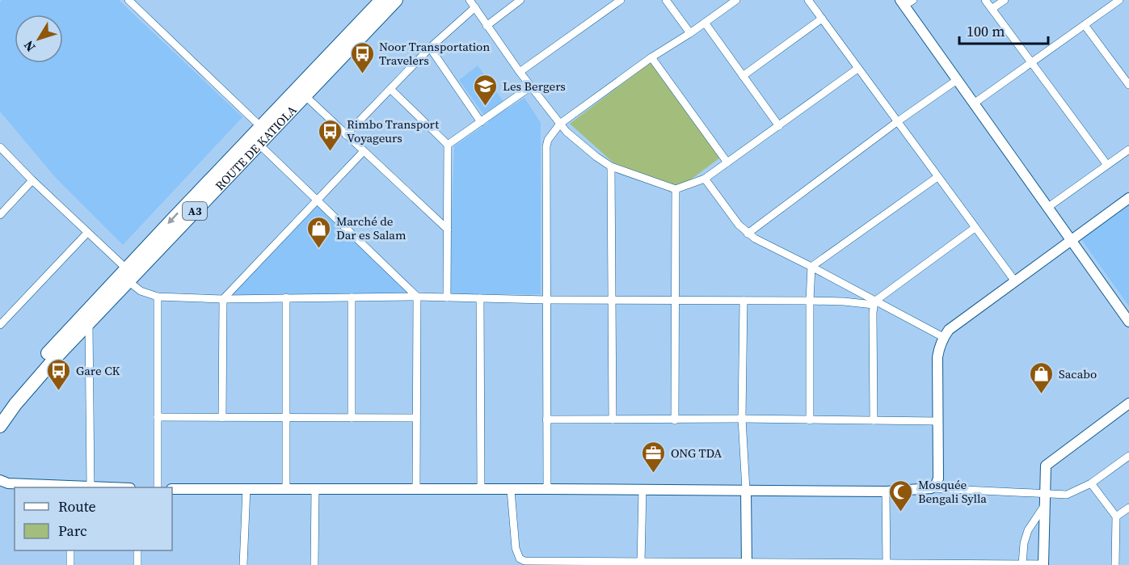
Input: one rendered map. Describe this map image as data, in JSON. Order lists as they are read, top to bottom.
{
  "streets": {
    "highway": ["ROUTE DE KATIOLA", "A3"]
  },
  "places": {
    "bus stop": ["Noor Transportation Travelers", "Rimbo Transport Voyageurs", "Gare CK"],
    "school or university": ["Les Bergers"],
    "shop": ["Marché de Dar es Salam", "Sacabo"],
    "office": ["ONG TDA"],
    "mosque": ["Mosquée Bengali Sylla"]
  },
  "legend": ["Route", "Parc"],
  "scale_bar": "100 m",
  "north": "bottom left"
}
